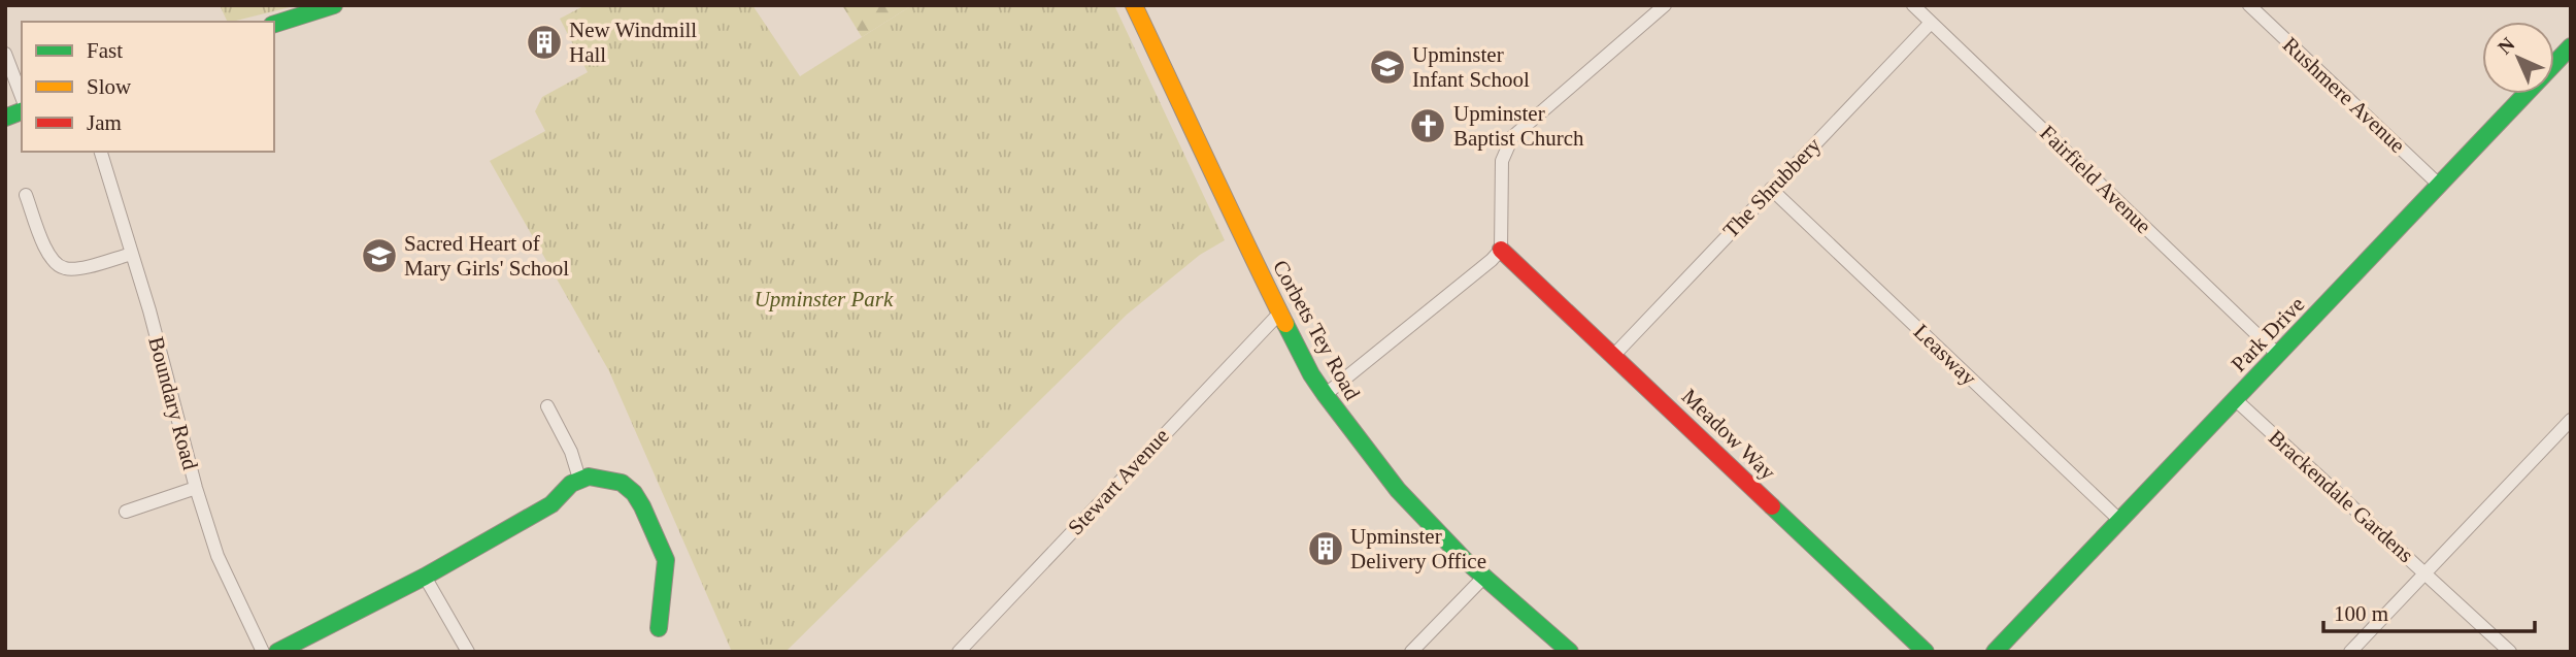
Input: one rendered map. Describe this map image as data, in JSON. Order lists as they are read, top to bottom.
{
  "streets": {
    "street": [
      "Rushmere Avenue",
      "Fairfield Avenue",
      "The Shrubbery",
      "Corbets Tey Road",
      "Park Drive",
      "Leasway",
      "Boundary Road",
      "Meadow Way",
      "Stewart Avenue",
      "Brackendale Gardens"
    ]
  },
  "crossings": [
    ["Rushmere Avenue", "Park Drive"],
    ["Fairfield Avenue", "The Shrubbery"],
    ["Fairfield Avenue", "Park Drive"],
    ["The Shrubbery", "Leasway"],
    ["The Shrubbery", "Meadow Way"],
    ["Corbets Tey Road", "Stewart Avenue"],
    ["Park Drive", "Leasway"],
    ["Park Drive", "Brackendale Gardens"]
  ],
  "parks": ["Upminster Park"],
  "places": {
    "building": ["New Windmill Hall", "Upminster Delivery Office"],
    "school or university": ["Upminster Infant School", "Sacred Heart of Mary Girls' School"],
    "church": ["Upminster Baptist Church"]
  },
  "legend": ["Fast", "Slow", "Jam"],
  "scale_bar": "100 m",
  "north": "top left"
}
